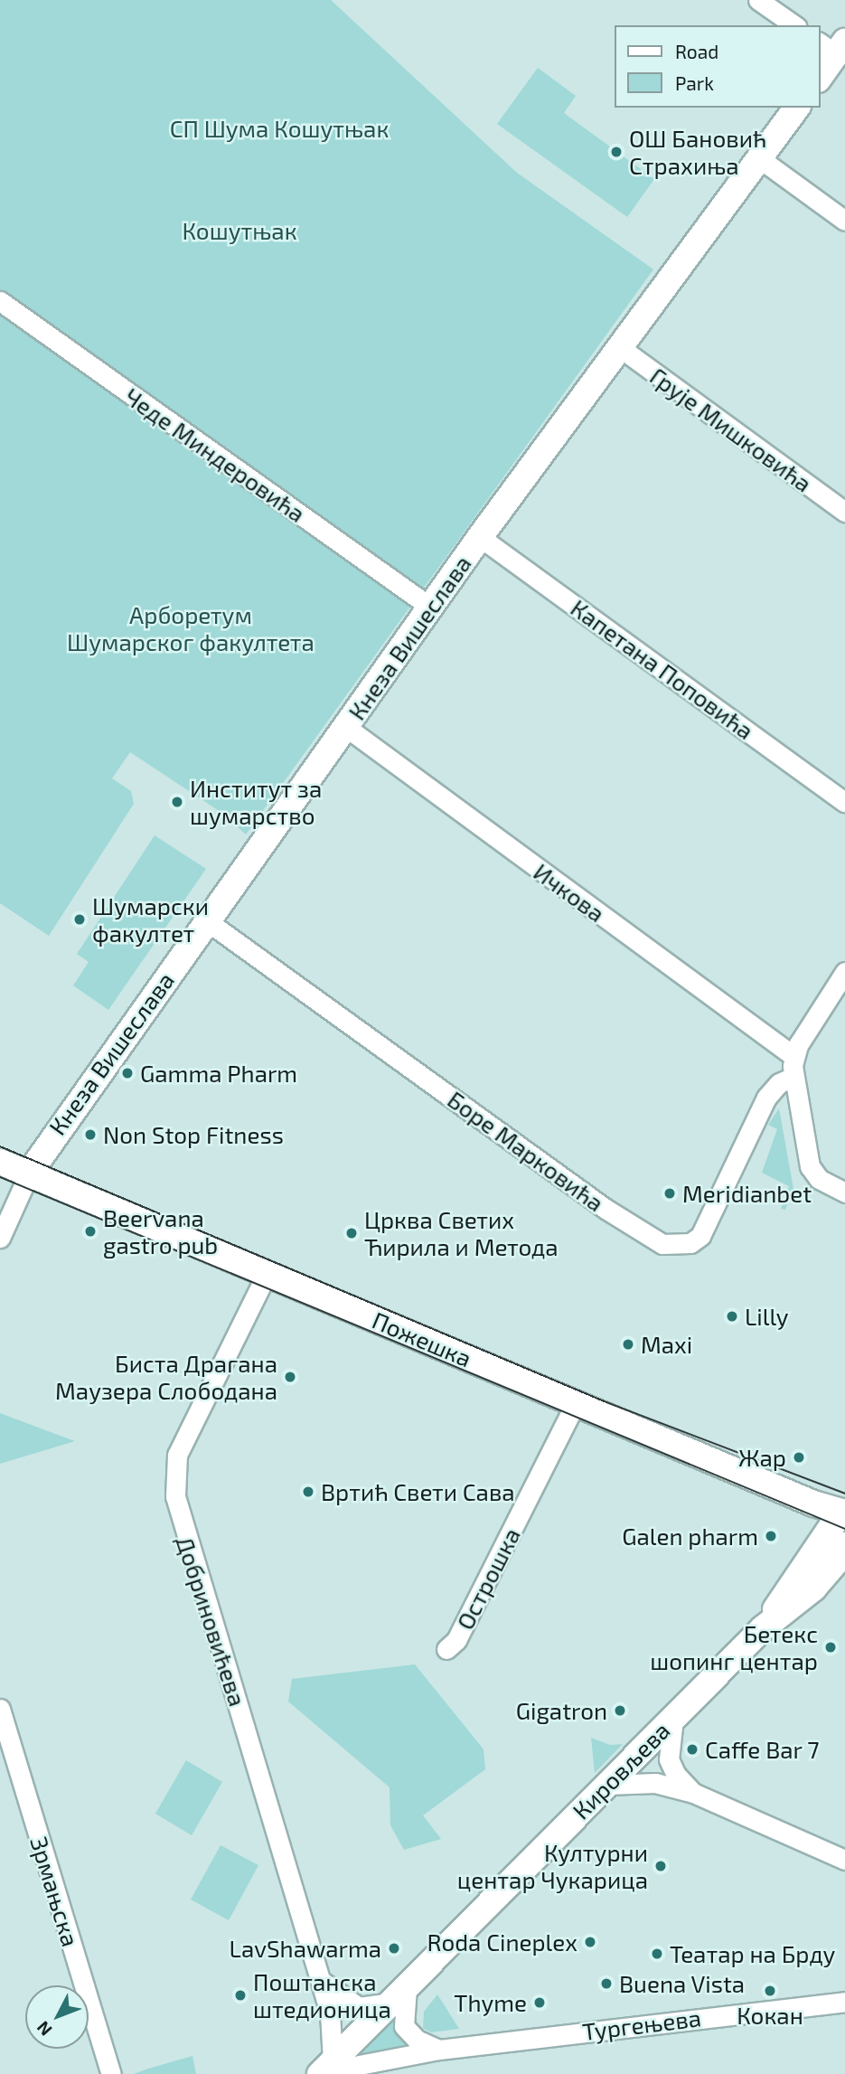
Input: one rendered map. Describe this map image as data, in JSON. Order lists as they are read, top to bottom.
{
  "streets": {
    "main road": ["Кнеза Вишеслава", "Пожешка", "Кировљева"],
    "street": [
      "Грује Мишковића",
      "Чеде Миндеровића",
      "Капетана Поповића",
      "Ичкова",
      "Боре Марковића",
      "Острошка",
      "Добриновићева",
      "Зрмањска",
      "Тургењева"
    ]
  },
  "crossings": [
    ["Грује Мишковића", "Кнеза Вишеслава"],
    ["Чеде Миндеровића", "Кнеза Вишеслава"],
    ["Кнеза Вишеслава", "Капетана Поповића"],
    ["Кнеза Вишеслава", "Ичкова"],
    ["Кнеза Вишеслава", "Боре Марковића"],
    ["Кнеза Вишеслава", "Пожешка"],
    ["Пожешка", "Острошка"],
    ["Пожешка", "Добриновићева"],
    ["Пожешка", "Кировљева"],
    ["Добриновићева", "Кировљева"],
    ["Добриновићева", "Тургењева"],
    ["Кировљева", "Тургењева"]
  ],
  "parks": ["СП Шума Кошутњак", "Кошутњак", "Арборетум Шумарског факултета"],
  "places": [
    "ОШ Бановић Страхиња",
    "Институт за шумарство",
    "Шумарски факултет",
    "Gamma Pharm",
    "Non Stop Fitness",
    "Meridianbet",
    "Beervana gastro pub",
    "Црква Светих Ћирила и Метода",
    "Lilly",
    "Maxi",
    "Биста Драгана Маузера Слободана",
    "Жар",
    "Вртић Свети Сава",
    "Galen pharm",
    "Бетекс шопинг центар",
    "Gigatron",
    "Caffe Bar 7",
    "Културни центар Чукарица",
    "Roda Cineplex",
    "LavShawarma",
    "Театар на Брду",
    "Buena Vista",
    "Кокан",
    "Поштанска штедионица",
    "Thyme"
  ],
  "legend": ["Road", "Park"],
  "north": "bottom left"
}
